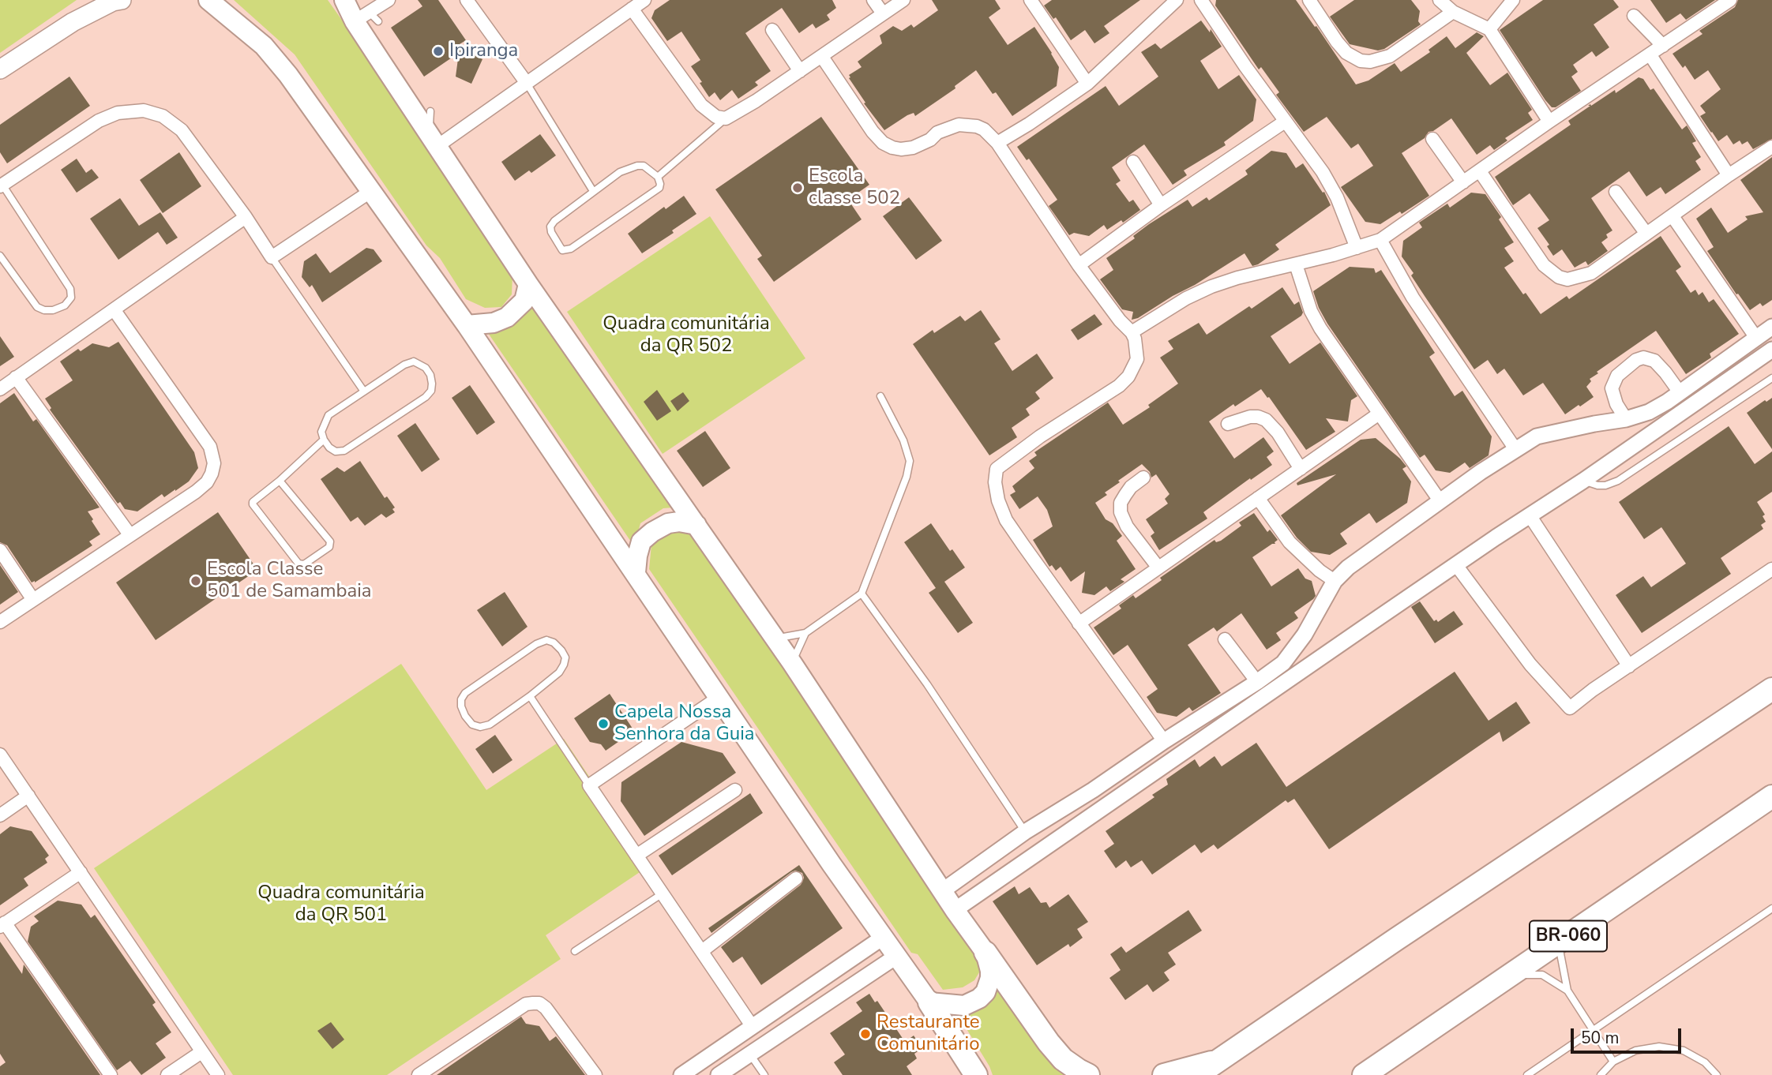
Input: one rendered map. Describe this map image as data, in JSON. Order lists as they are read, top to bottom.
{
  "streets": {
    "highway": ["BR-060"]
  },
  "parks": ["Quadra comunitária da QR 502", "Quadra comunitária da QR 501"],
  "places": [
    "Ipiranga",
    "Escola classe 502",
    "Escola Classe 501 de Samambaia",
    "Capela Nossa Senhora da Guia",
    "Restaurante Comunitário"
  ],
  "scale_bar": "50 m"
}
